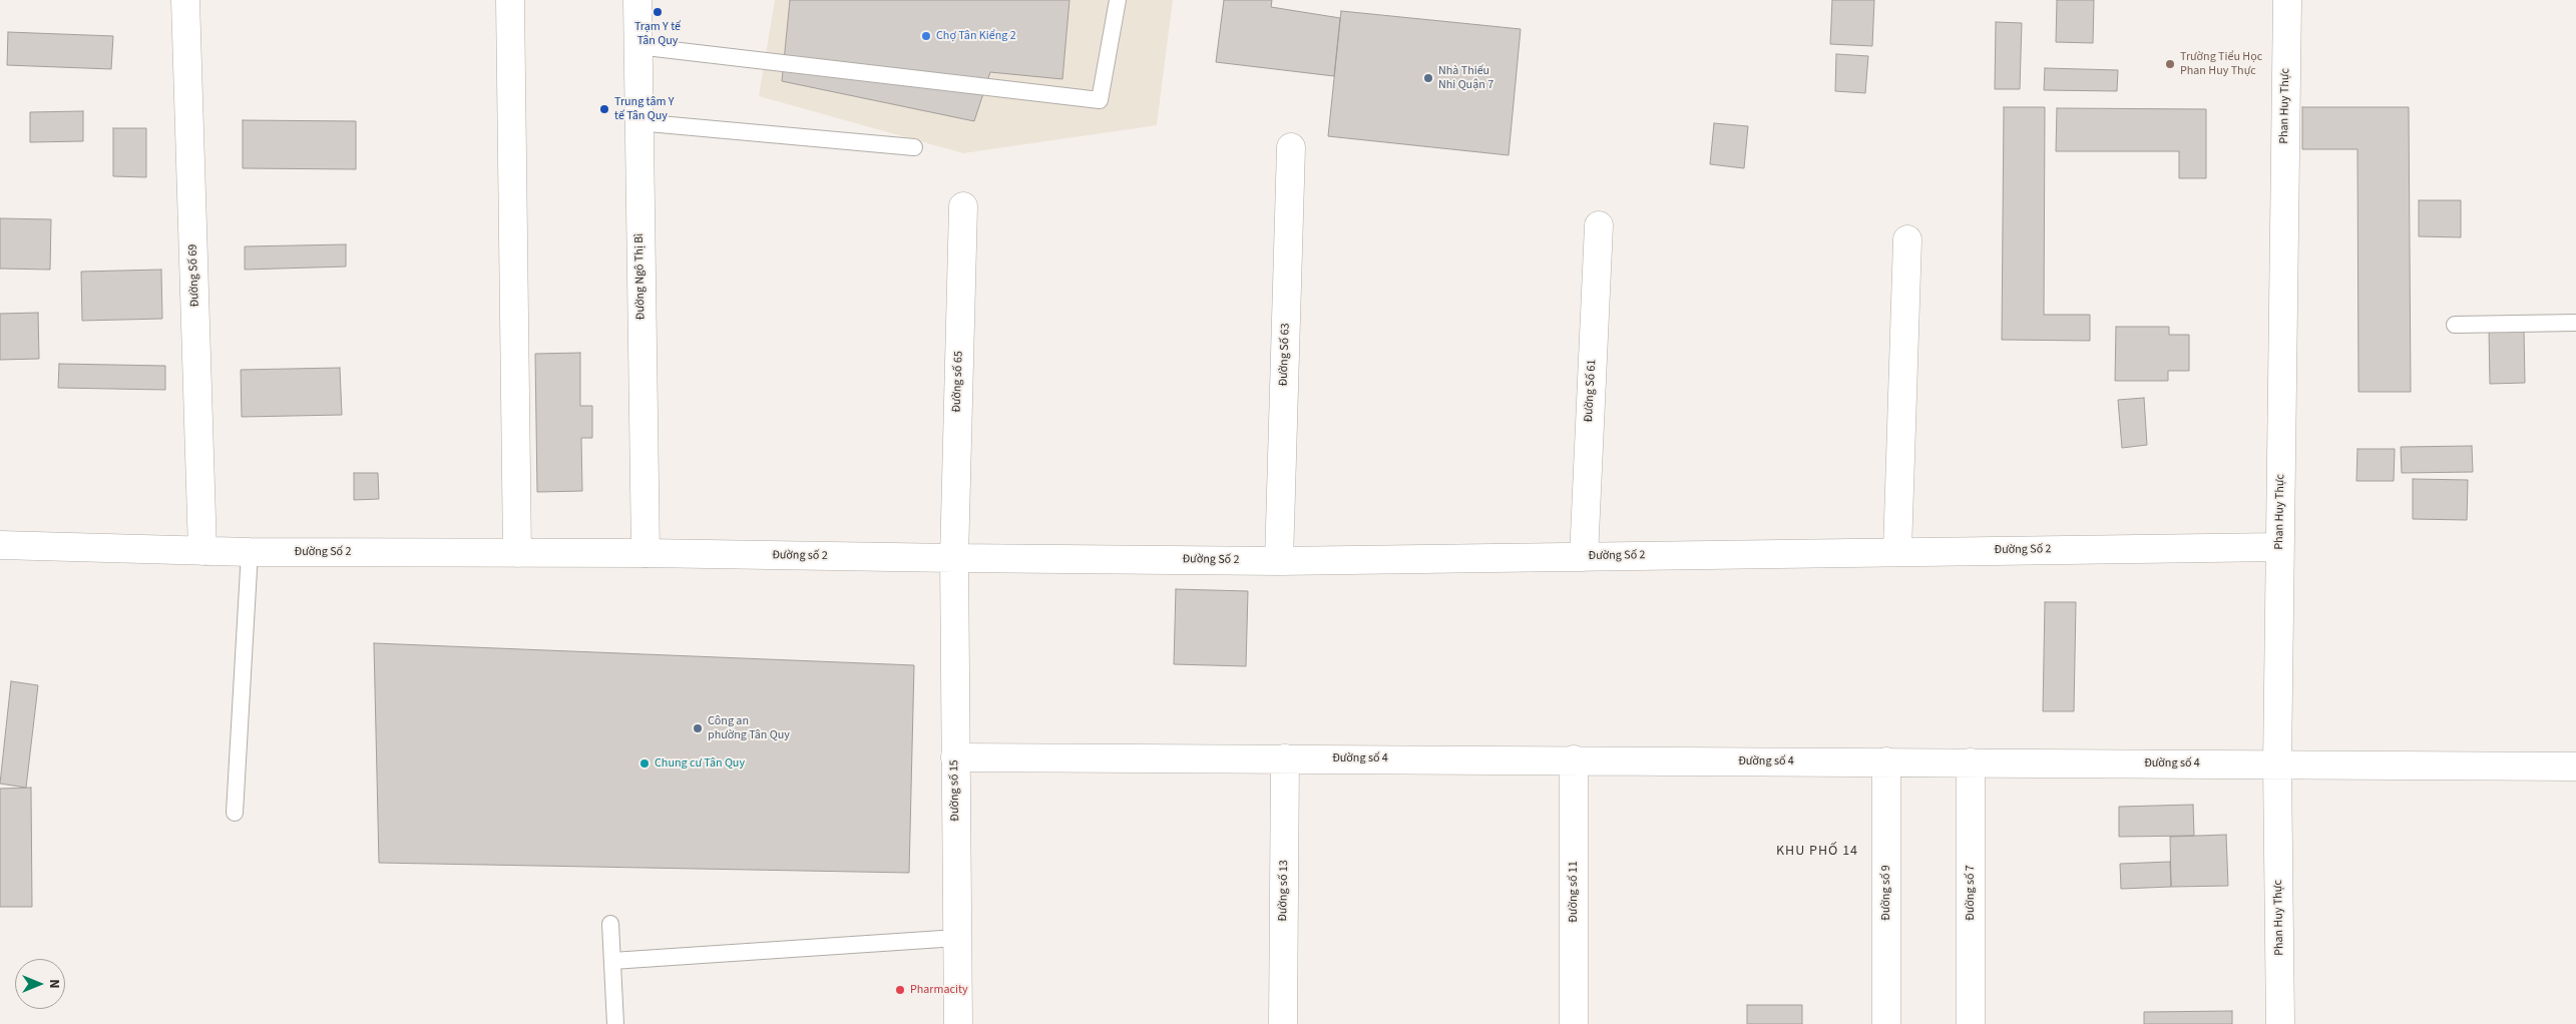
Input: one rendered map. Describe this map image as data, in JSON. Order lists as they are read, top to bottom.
{
  "streets": {
    "street": [
      "Phan Huy Thực",
      "Đường Số 69",
      "Đường Ngô Thị Bì",
      "Đường Số 63",
      "Đường số 65",
      "Đường Số 61",
      "Đường Số 2",
      "Đường số 2",
      "Đường số 4",
      "Đường số 15",
      "Đường số 13",
      "Đường số 11",
      "Đường số 9",
      "Đường số 7"
    ]
  },
  "crossings": [
    ["Phan Huy Thực", "Đường Số 2"],
    ["Phan Huy Thực", "Đường số 4"],
    ["Đường Số 69", "Đường Số 2"],
    ["Đường Ngô Thị Bì", "Đường Số 2"],
    ["Đường Ngô Thị Bì", "Đường số 2"],
    ["Đường Số 63", "Đường Số 2"],
    ["Đường số 65", "Đường Số 2"],
    ["Đường số 65", "Đường số 2"],
    ["Đường số 65", "Đường số 15"],
    ["Đường Số 61", "Đường Số 2"],
    ["Đường Số 2", "Đường số 2"],
    ["Đường Số 2", "Đường số 15"],
    ["Đường số 2", "Đường số 15"],
    ["Đường số 4", "Đường số 15"],
    ["Đường số 4", "Đường số 13"],
    ["Đường số 4", "Đường số 11"],
    ["Đường số 4", "Đường số 9"],
    ["Đường số 4", "Đường số 7"]
  ],
  "districts": ["KHU PHỐ 14"],
  "places": [
    "Trạm Y tế Tân Quy",
    "Chợ Tân Kiểng 2",
    "Trường Tiểu Học Phan Huy Thực",
    "Nhà Thiếu Nhi Quận 7",
    "Trung tâm Y tế Tân Quy",
    "Công an phường Tân Quy",
    "Chung cư Tân Quy",
    "Pharmacity"
  ],
  "north": "right"
}
